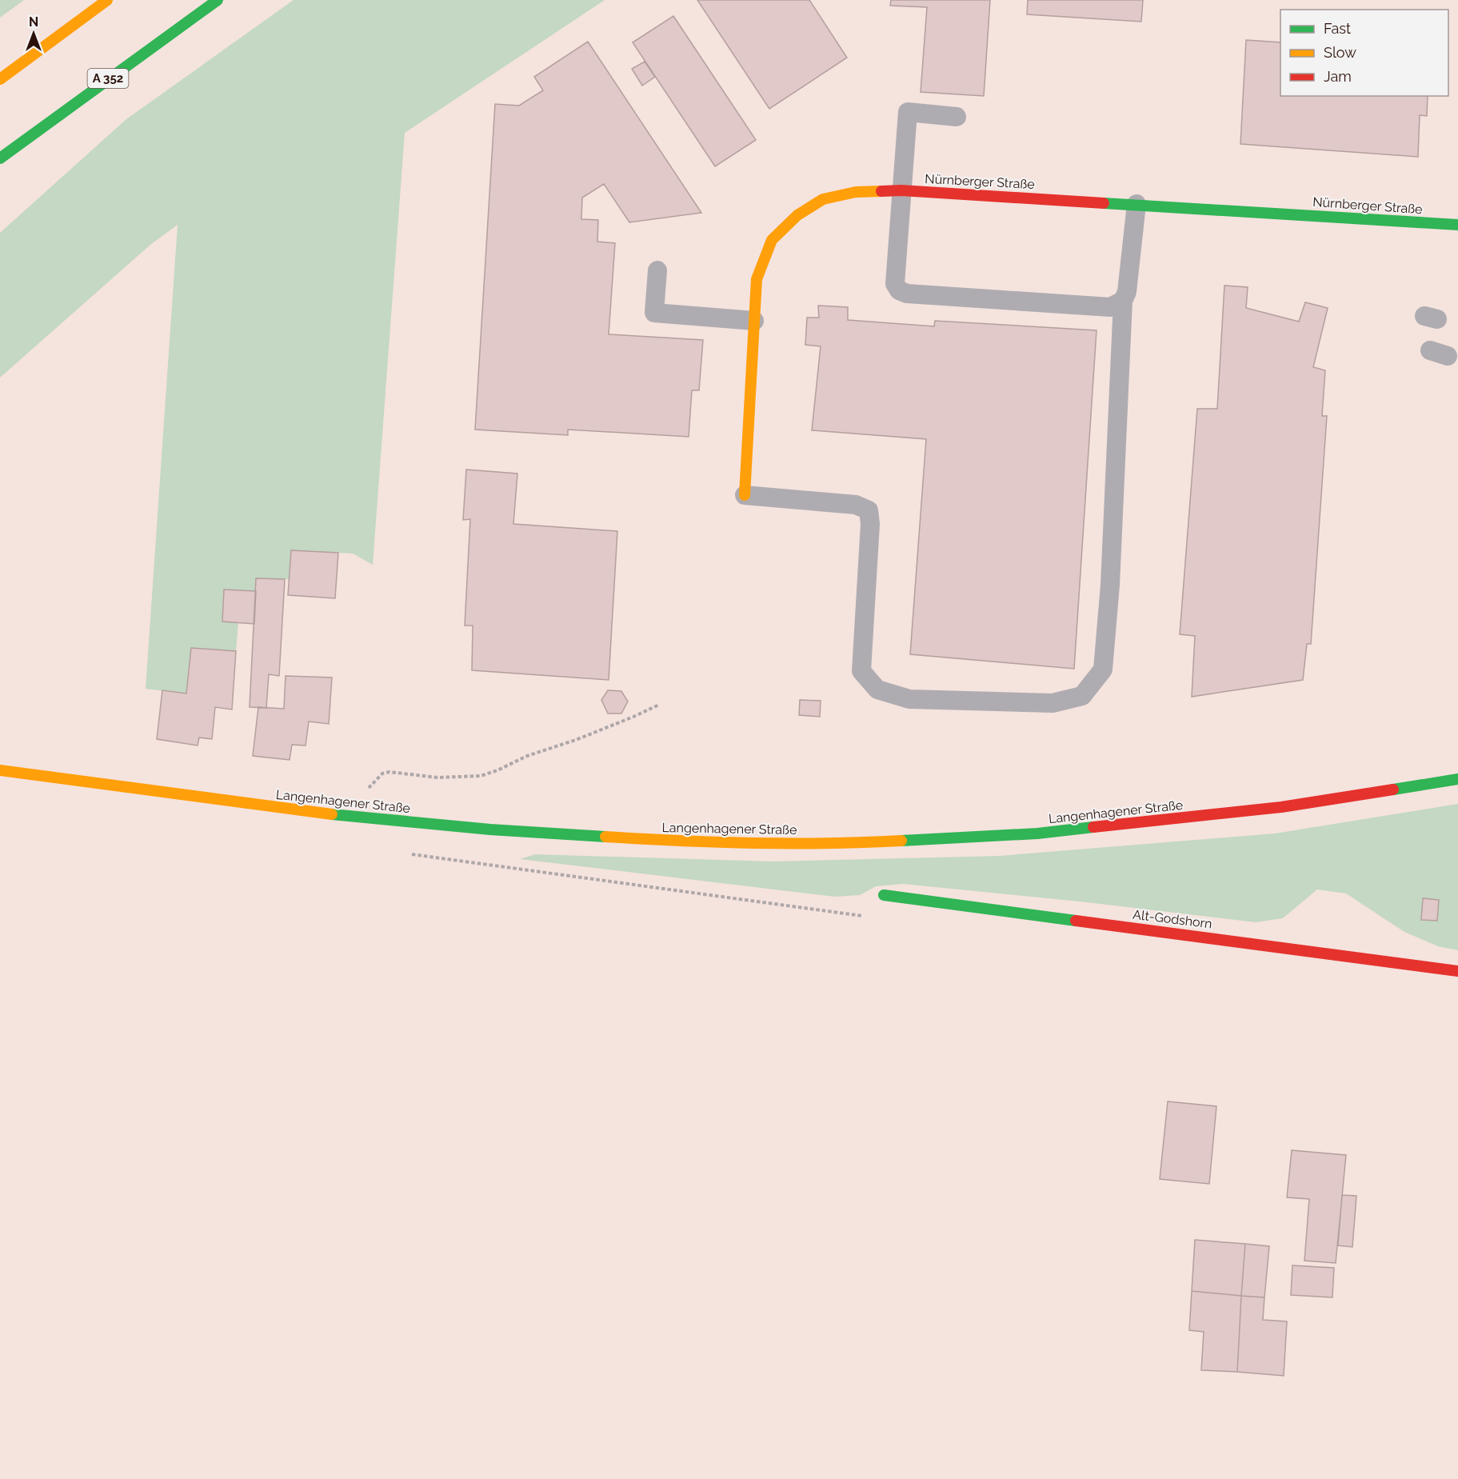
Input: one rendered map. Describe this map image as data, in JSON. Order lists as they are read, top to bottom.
{
  "streets": {
    "main road": [
      "A 352",
      "Nürnberger Straße",
      "Langenhagener Straße",
      "Alt-Godshorn"
    ]
  },
  "legend": ["Fast", "Slow", "Jam"],
  "north": "top"
}
